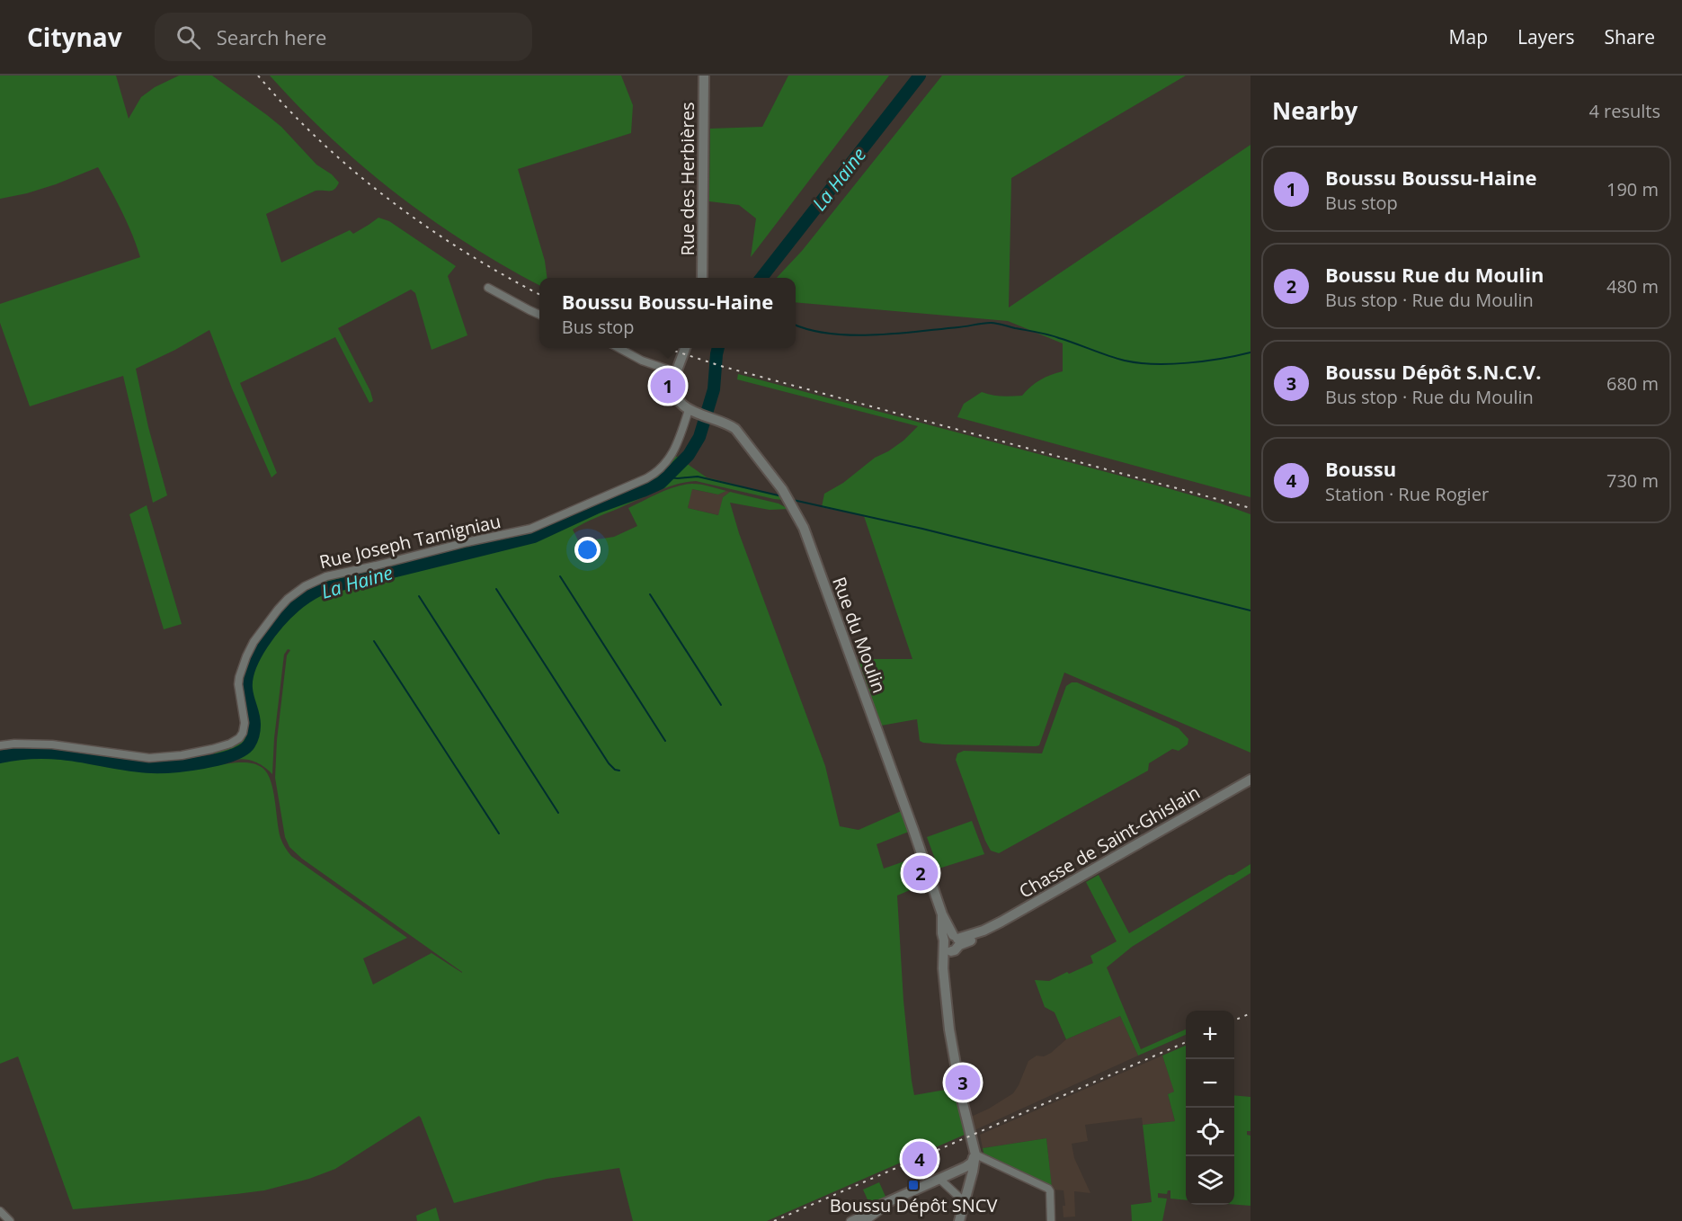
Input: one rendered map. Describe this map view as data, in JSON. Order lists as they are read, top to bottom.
{
  "streets": {
    "street": [
      "Rue des Herbières",
      "Rue Joseph Tamigniau",
      "Rue du Moulin",
      "Chasse de Saint-Ghislain"
    ]
  },
  "crossings": [
    ["Rue Joseph Tamigniau", "Rue du Moulin"],
    ["Rue du Moulin", "Chasse de Saint-Ghislain"]
  ],
  "water": ["La Haine"],
  "places": {
    "transit": ["Boussu Dépôt SNCV"]
  },
  "page": {
    "header": "Citynav",
    "search": "Search here",
    "nav": ["Map", "Layers", "Share"],
    "heading": ["Nearby", "4 results"],
    "list": [
      {
        "mark": "1",
        "name": "Boussu Boussu-Haine",
        "note": "Bus stop",
        "value": "190 m"
      },
      {
        "mark": "2",
        "name": "Boussu Rue du Moulin",
        "note": "Bus stop · Rue du Moulin",
        "value": "480 m"
      },
      {
        "mark": "3",
        "name": "Boussu Dépôt S.N.C.V.",
        "note": "Bus stop · Rue du Moulin",
        "value": "680 m"
      },
      {
        "mark": "4",
        "name": "Boussu",
        "note": "Station · Rue Rogier",
        "value": "730 m"
      }
    ],
    "popup": ["Boussu Boussu-Haine", "Bus stop"],
    "pins": [
      "1",
      "2",
      "3",
      "4"
    ],
    "map_buttons": ["+", "−"]
  }
}
